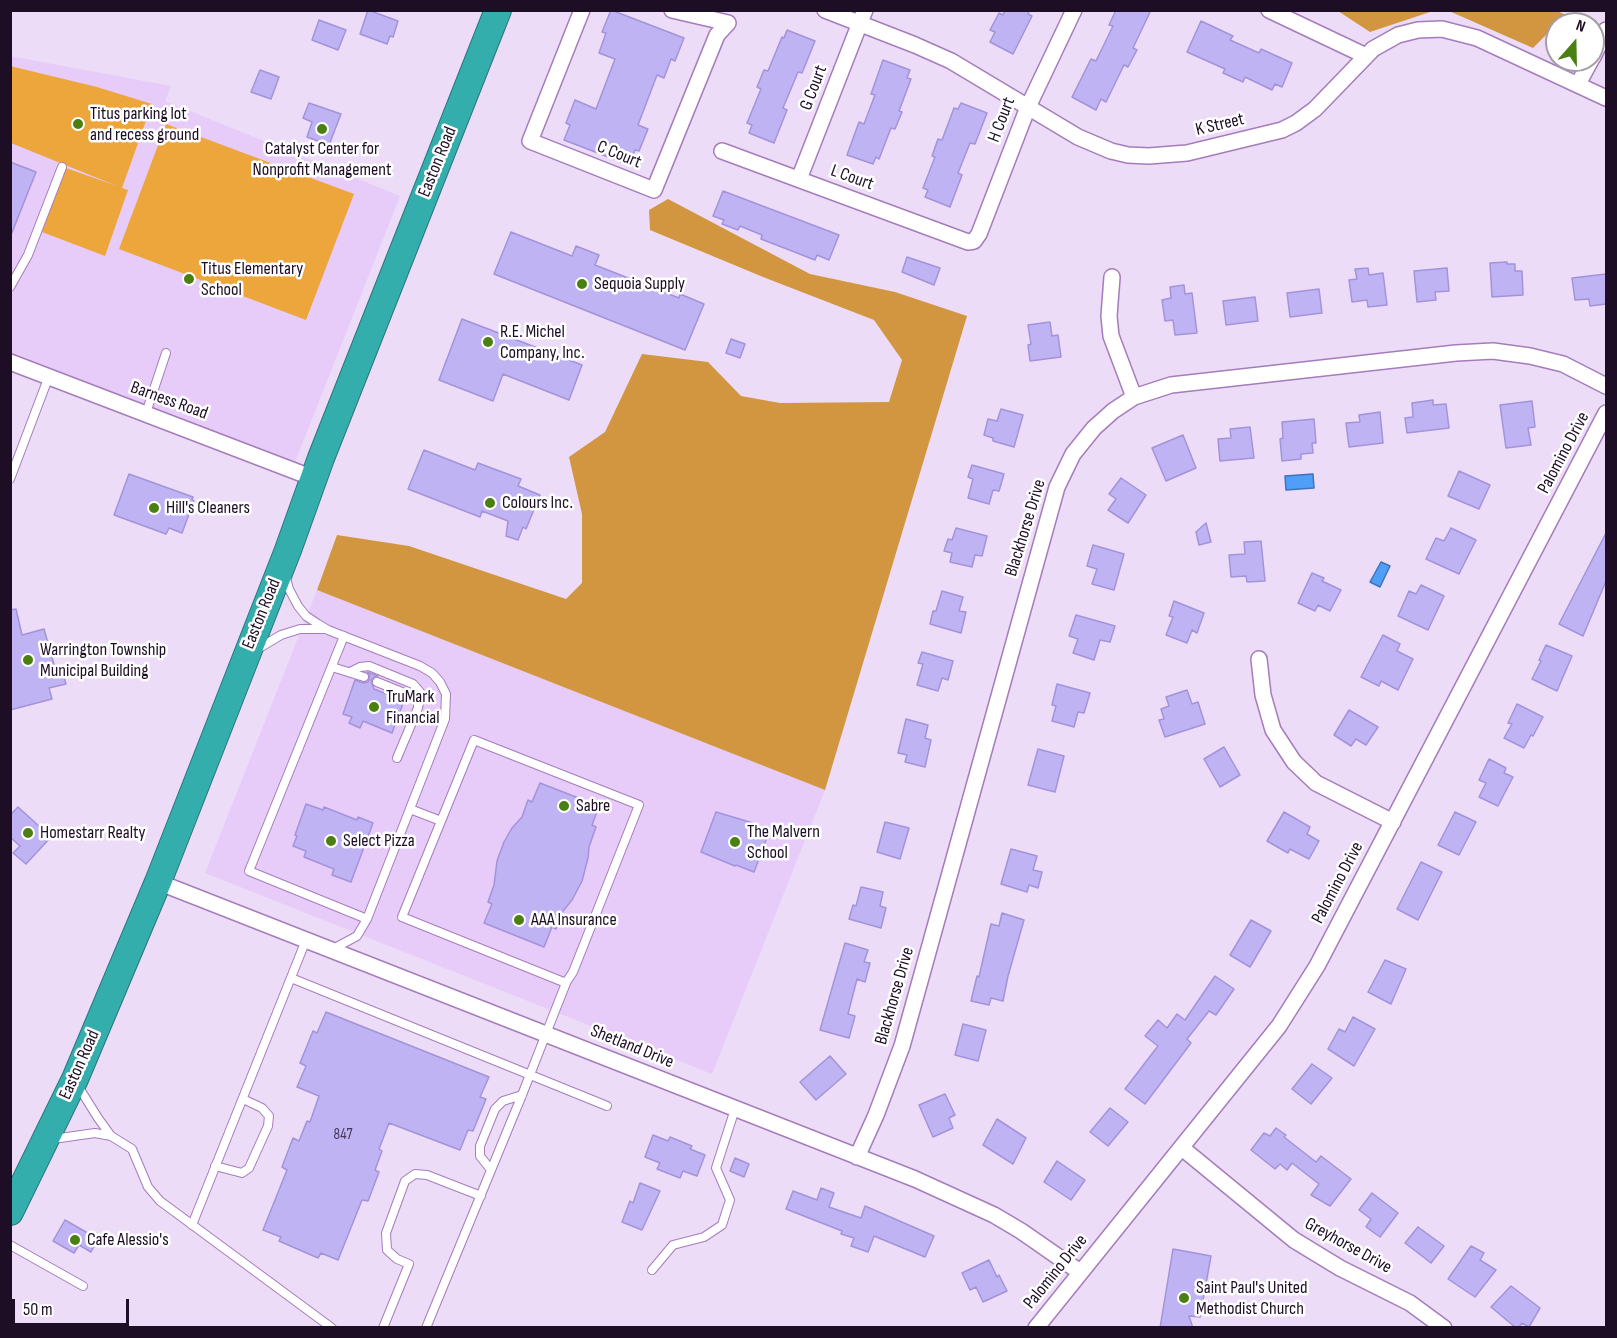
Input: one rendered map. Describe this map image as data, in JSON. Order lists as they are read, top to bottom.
{
  "streets": {
    "highway": ["Easton Road"],
    "street": [
      "G Court",
      "H Court",
      "K Street",
      "C Court",
      "L Court",
      "Barness Road",
      "Palomino Drive",
      "Blackhorse Drive",
      "Shetland Drive",
      "Greyhorse Drive"
    ]
  },
  "crossings": [
    ["G Court", "K Street"],
    ["G Court", "L Court"],
    ["H Court", "K Street"],
    ["H Court", "L Court"],
    ["Easton Road", "Barness Road"],
    ["Easton Road", "Shetland Drive"],
    ["Palomino Drive", "Shetland Drive"],
    ["Palomino Drive", "Greyhorse Drive"],
    ["Blackhorse Drive", "Shetland Drive"]
  ],
  "places": [
    "Titus parking lot and recess ground",
    "Catalyst Center for Nonprofit Management",
    "Titus Elementary School",
    "Sequoia Supply",
    "R.E. Michel Company, Inc.",
    "Colours Inc.",
    "Hill's Cleaners",
    "Warrington Township Municipal Building",
    "TruMark Financial",
    "Sabre",
    "Homestarr Realty",
    "Select Pizza",
    "The Malvern School",
    "AAA Insurance",
    "Cafe Alessio's",
    "Saint Paul's United Methodist Church"
  ],
  "house_numbers": ["847"],
  "scale_bar": "50 m",
  "north": "top"
}
